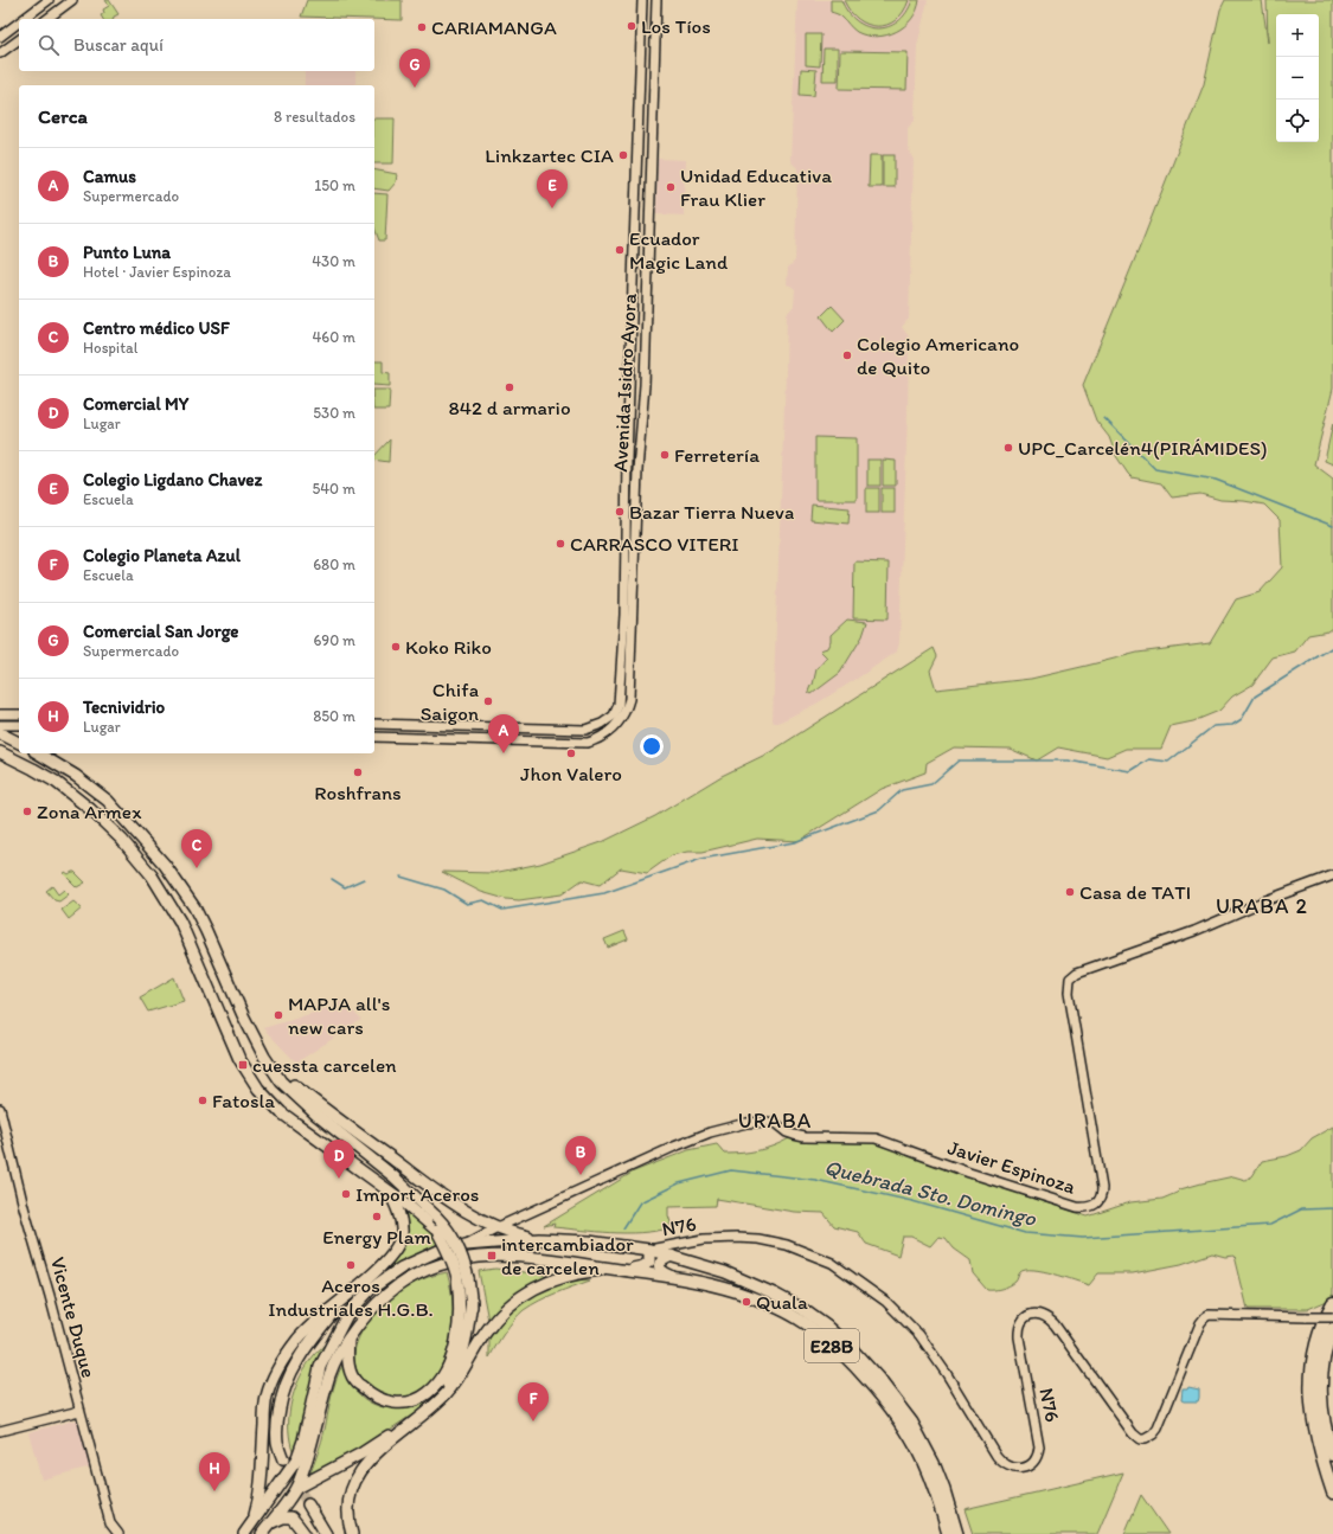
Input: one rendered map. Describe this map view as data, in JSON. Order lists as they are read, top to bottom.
{
  "streets": {
    "main road": ["E28B"],
    "street": [
      "Avenida Isidro Ayora",
      "Javier Espinoza",
      "N76",
      "Vicente Duque"
    ]
  },
  "crossings": [
    ["Javier Espinoza", "E28B"],
    ["N76", "E28B"]
  ],
  "districts": ["URABA 2", "URABA"],
  "water": ["Quebrada Sto. Domingo"],
  "places": {
    "other": [
      "Los Tíos",
      "CARIAMANGA",
      "Linkzartec CIA",
      "Unidad Educativa Frau Klier",
      "Ecuador Magic Land",
      "Colegio Americano de Quito",
      "842 d armario",
      "UPC_Carcelén4(PIRÁMIDES)",
      "Ferretería",
      "Bazar Tierra Nueva",
      "CARRASCO VITERI",
      "Koko Riko",
      "Chifa Saigon",
      "Jhon Valero",
      "Roshfrans",
      "Zona Armex",
      "Casa de TATI",
      "MAPJA all's new cars",
      "Fatosla",
      "Import Aceros",
      "Energy Plam",
      "Aceros Industriales H.G.B.",
      "Quala"
    ],
    "transit": ["cuessta carcelen", "intercambiador de carcelen"]
  },
  "page": {
    "map_buttons": ["+", "−"],
    "search": "Buscar aquí",
    "pins": [
      "G",
      "E",
      "A",
      "C",
      "B",
      "D",
      "F",
      "H"
    ],
    "heading": ["Cerca", "8 resultados"],
    "list": [
      {
        "mark": "A",
        "name": "Camus",
        "note": "Supermercado",
        "value": "150 m"
      },
      {
        "mark": "B",
        "name": "Punto Luna",
        "note": "Hotel · Javier Espinoza",
        "value": "430 m"
      },
      {
        "mark": "C",
        "name": "Centro médico USF",
        "note": "Hospital",
        "value": "460 m"
      },
      {
        "mark": "D",
        "name": "Comercial MY",
        "note": "Lugar",
        "value": "530 m"
      },
      {
        "mark": "E",
        "name": "Colegio Ligdano Chavez",
        "note": "Escuela",
        "value": "540 m"
      },
      {
        "mark": "F",
        "name": "Colegio Planeta Azul",
        "note": "Escuela",
        "value": "680 m"
      },
      {
        "mark": "G",
        "name": "Comercial San Jorge",
        "note": "Supermercado",
        "value": "690 m"
      },
      {
        "mark": "H",
        "name": "Tecnividrio",
        "note": "Lugar",
        "value": "850 m"
      }
    ]
  }
}
